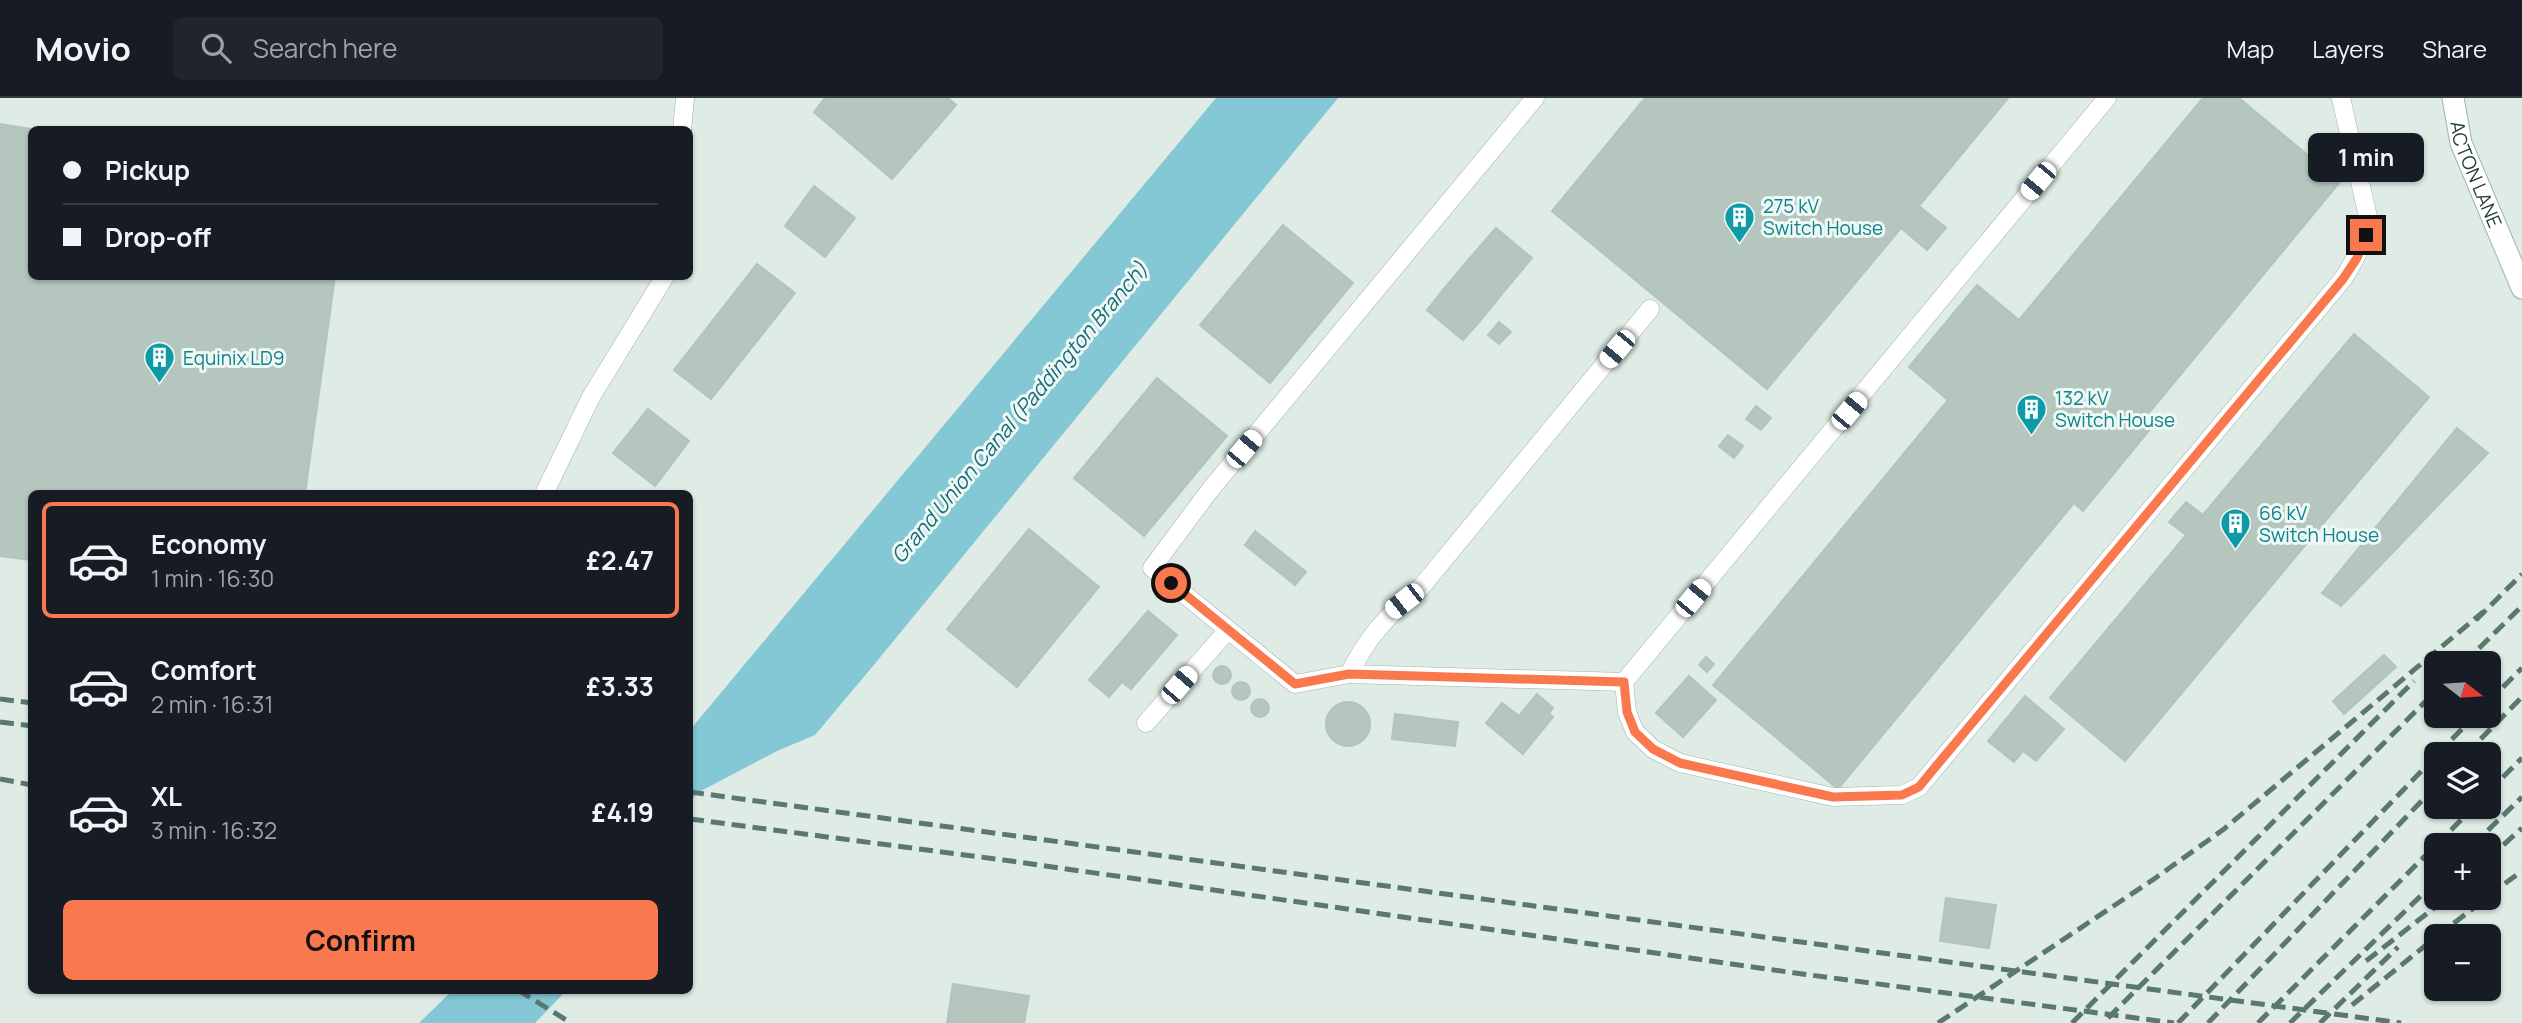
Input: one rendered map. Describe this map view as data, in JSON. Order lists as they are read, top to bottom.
{
  "streets": {
    "main road": ["ACTON LANE"]
  },
  "water": ["Grand Union Canal (Paddington Branch)"],
  "places": {
    "building": [
      "275 kV Switch House",
      "Equinix LD9",
      "132 kV Switch House",
      "66 kV Switch House"
    ]
  },
  "north": "right",
  "page": {
    "header": "Movio",
    "search": "Search here",
    "nav": ["Map", "Layers", "Share"],
    "banner": ["Pickup", "Drop-off"],
    "bubble": "1 min",
    "list": [
      {
        "name": "Economy",
        "note": "1 min · 16:30",
        "value": "£2.47"
      },
      {
        "name": "Comfort",
        "note": "2 min · 16:31",
        "value": "£3.33"
      },
      {
        "name": "XL",
        "note": "3 min · 16:32",
        "value": "£4.19"
      }
    ],
    "map_buttons": ["+", "−"],
    "buttons": "Confirm"
  }
}
